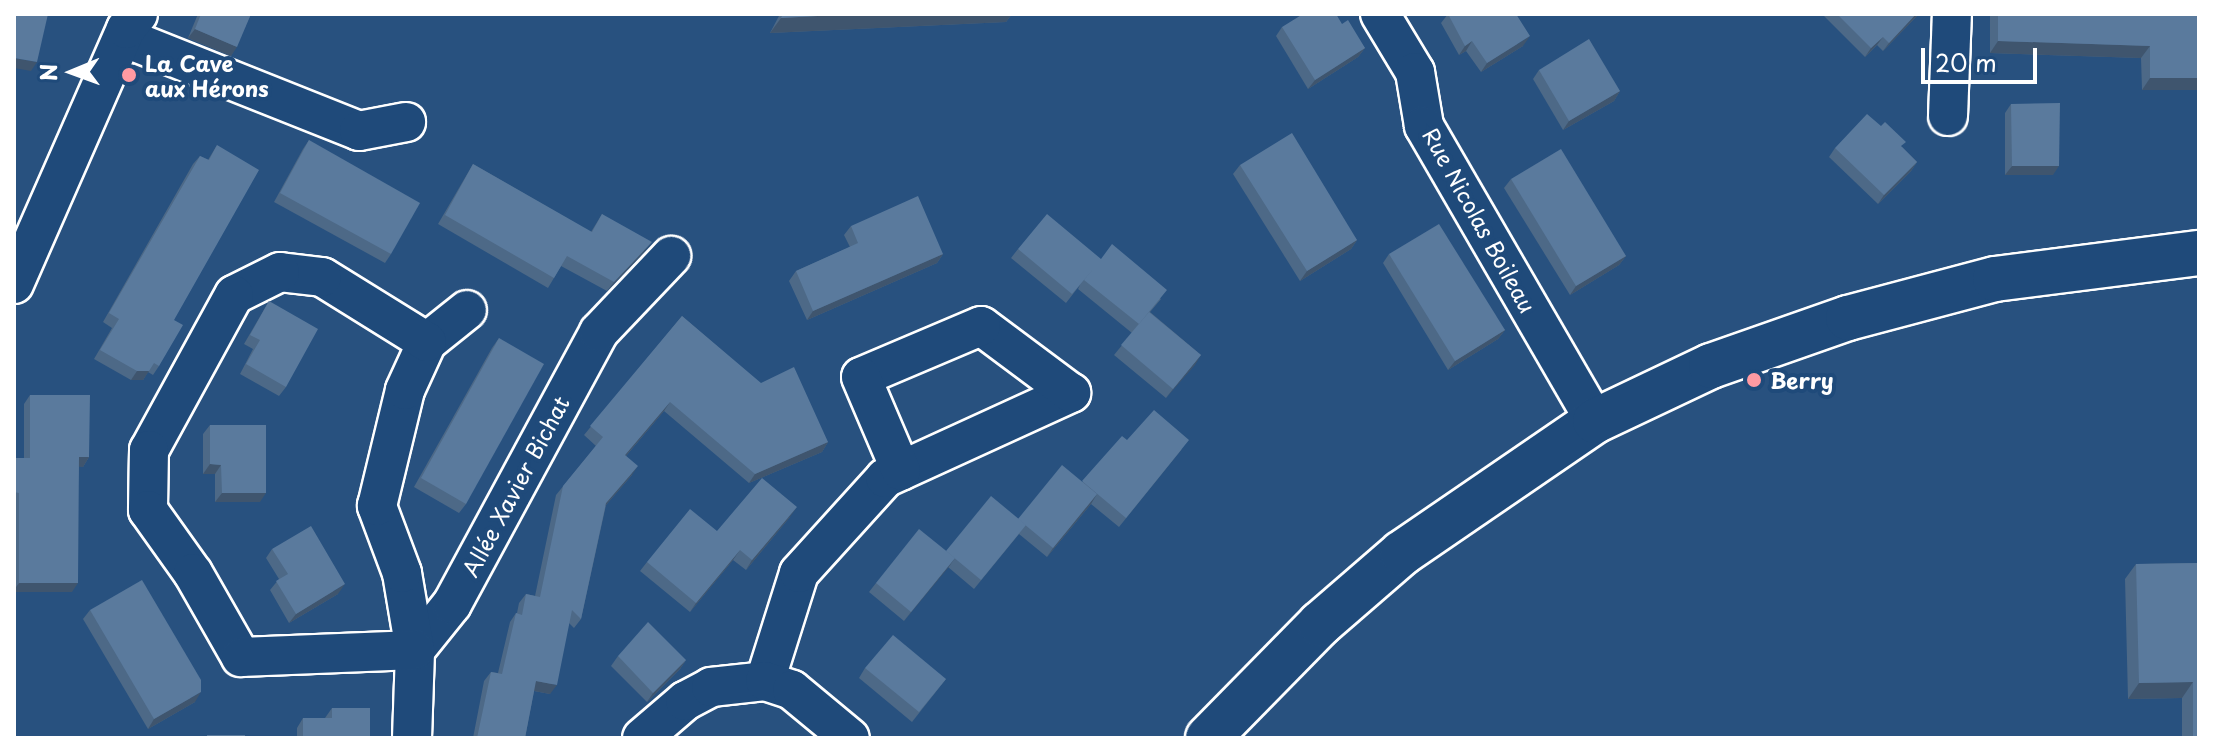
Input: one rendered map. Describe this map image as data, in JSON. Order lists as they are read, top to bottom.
{
  "streets": {
    "street": ["Rue Nicolas Boileau", "Allée Xavier Bichat"]
  },
  "places": ["La Cave aux Hérons", "Berry"],
  "scale_bar": "20 m",
  "north": "left"
}
